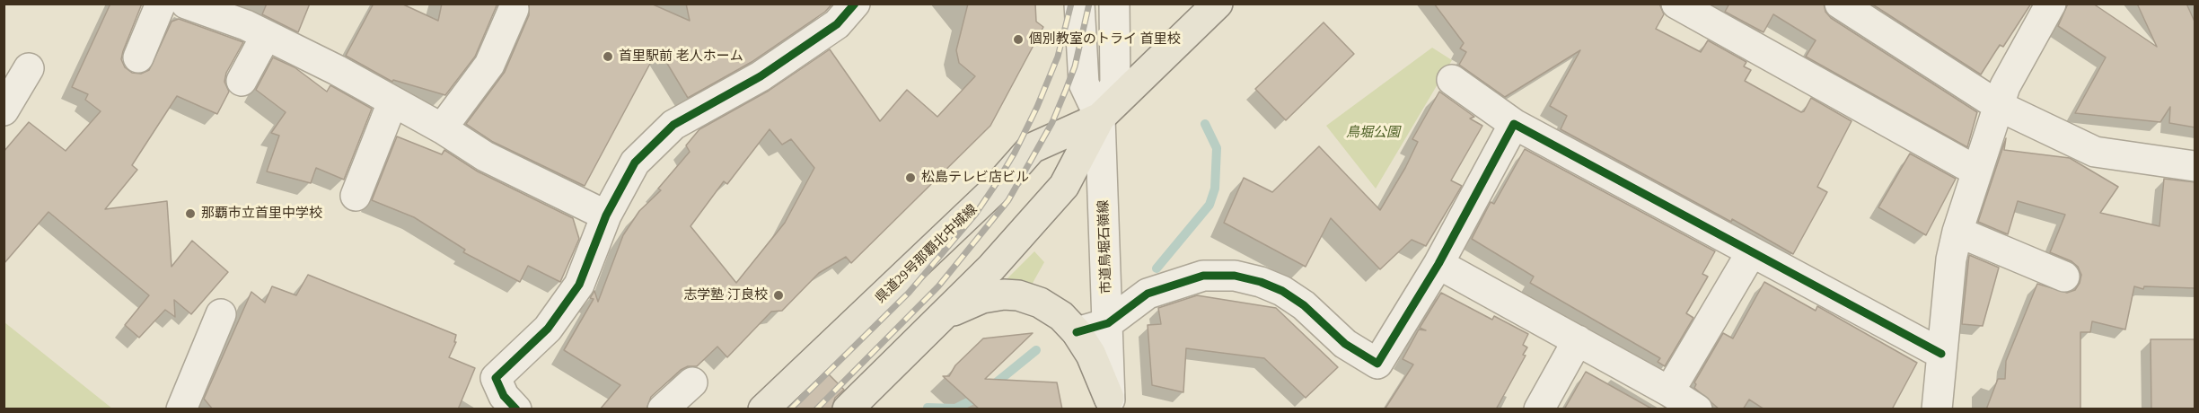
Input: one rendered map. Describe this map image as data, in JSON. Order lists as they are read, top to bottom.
{
  "streets": {
    "main road": ["県道29号那覇北中城線"],
    "street": ["市道鳥堀石嶺線"]
  },
  "crossings": [
    ["市道鳥堀石嶺線", "県道29号那覇北中城線"]
  ],
  "parks": ["鳥堀公園"],
  "places": [
    "個別教室のトライ 首里校",
    "首里駅前 老人ホーム",
    "松島テレビ店ビル",
    "那覇市立首里中学校",
    "志学塾 汀良校"
  ]
}
